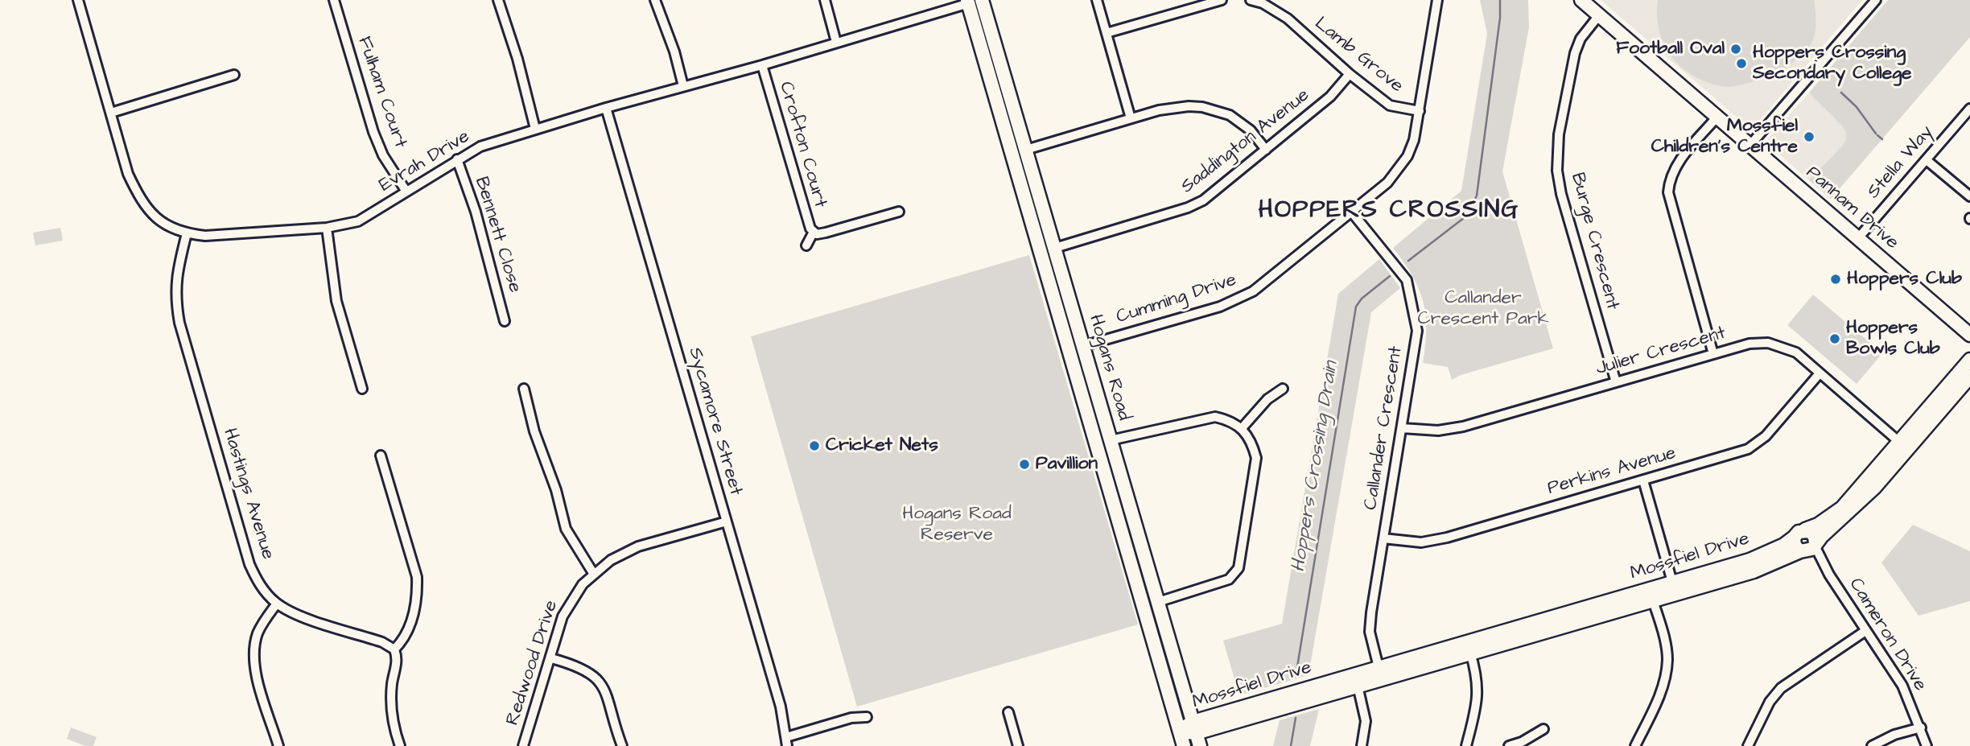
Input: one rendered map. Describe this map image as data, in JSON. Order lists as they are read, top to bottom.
{
  "streets": {
    "street": [
      "Lamb Grove",
      "Fulham Court",
      "Saddington Avenue",
      "Crofton Court",
      "Evrah Drive",
      "Stella Way",
      "Pannam Drive",
      "Bennett Close",
      "Burge Crescent",
      "Cumming Drive",
      "Julier Crescent",
      "Hogans Road",
      "Sycamore Street",
      "Callander Crescent",
      "Perkins Avenue",
      "Hastings Avenue",
      "Mossfiel Drive",
      "Cameron Drive",
      "Redwood Drive"
    ]
  },
  "crossings": [
    ["Lamb Grove", "Saddington Avenue"],
    ["Lamb Grove", "Cumming Drive"],
    ["Fulham Court", "Evrah Drive"],
    ["Saddington Avenue", "Hogans Road"],
    ["Crofton Court", "Evrah Drive"],
    ["Evrah Drive", "Bennett Close"],
    ["Evrah Drive", "Hogans Road"],
    ["Evrah Drive", "Sycamore Street"],
    ["Evrah Drive", "Hastings Avenue"],
    ["Stella Way", "Pannam Drive"],
    ["Pannam Drive", "Burge Crescent"],
    ["Burge Crescent", "Julier Crescent"],
    ["Cumming Drive", "Hogans Road"],
    ["Cumming Drive", "Callander Crescent"],
    ["Julier Crescent", "Callander Crescent"],
    ["Julier Crescent", "Perkins Avenue"],
    ["Julier Crescent", "Mossfiel Drive"],
    ["Hogans Road", "Mossfiel Drive"],
    ["Sycamore Street", "Redwood Drive"],
    ["Callander Crescent", "Perkins Avenue"],
    ["Callander Crescent", "Mossfiel Drive"],
    ["Mossfiel Drive", "Cameron Drive"]
  ],
  "districts": ["HOPPERS CROSSING"],
  "water": ["Hoppers Crossing Drain"],
  "parks": ["Callander Crescent Park", "Hogans Road Reserve"],
  "places": [
    "Football Oval",
    "Hoppers Crossing Secondary College",
    "Mossfiel Children's Centre",
    "Hoppers Club",
    "Hoppers Bowls Club",
    "Cricket Nets",
    "Pavillion"
  ]
}
